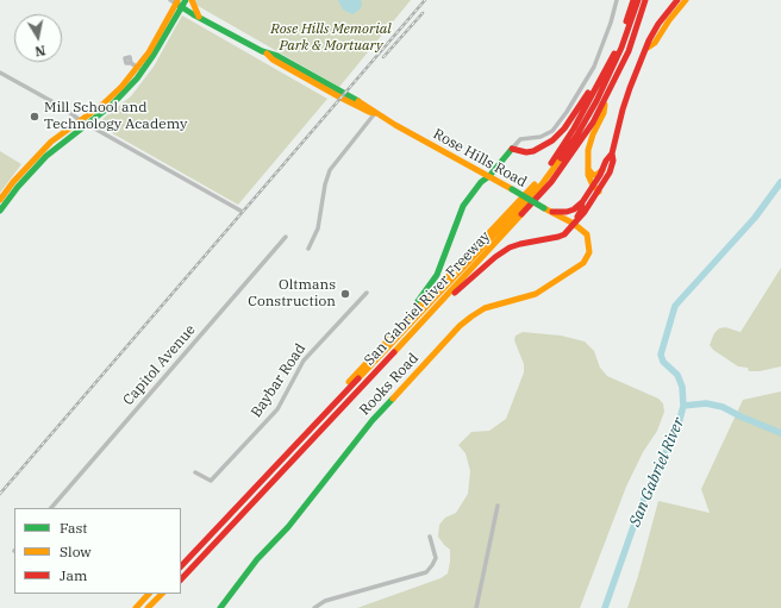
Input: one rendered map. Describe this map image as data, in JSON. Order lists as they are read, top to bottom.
{
  "streets": {
    "main road": ["Rose Hills Road", "San Gabriel River Freeway", "Rooks Road"],
    "street": ["Capitol Avenue", "Baybar Road"]
  },
  "crossings": [
    ["Rose Hills Road", "Rooks Road"]
  ],
  "water": ["San Gabriel River"],
  "parks": ["Rose Hills Memorial Park & Mortuary"],
  "places": ["Mill School and Technology Academy", "Oltmans Construction"],
  "legend": ["Fast", "Slow", "Jam"],
  "north": "bottom"
}
